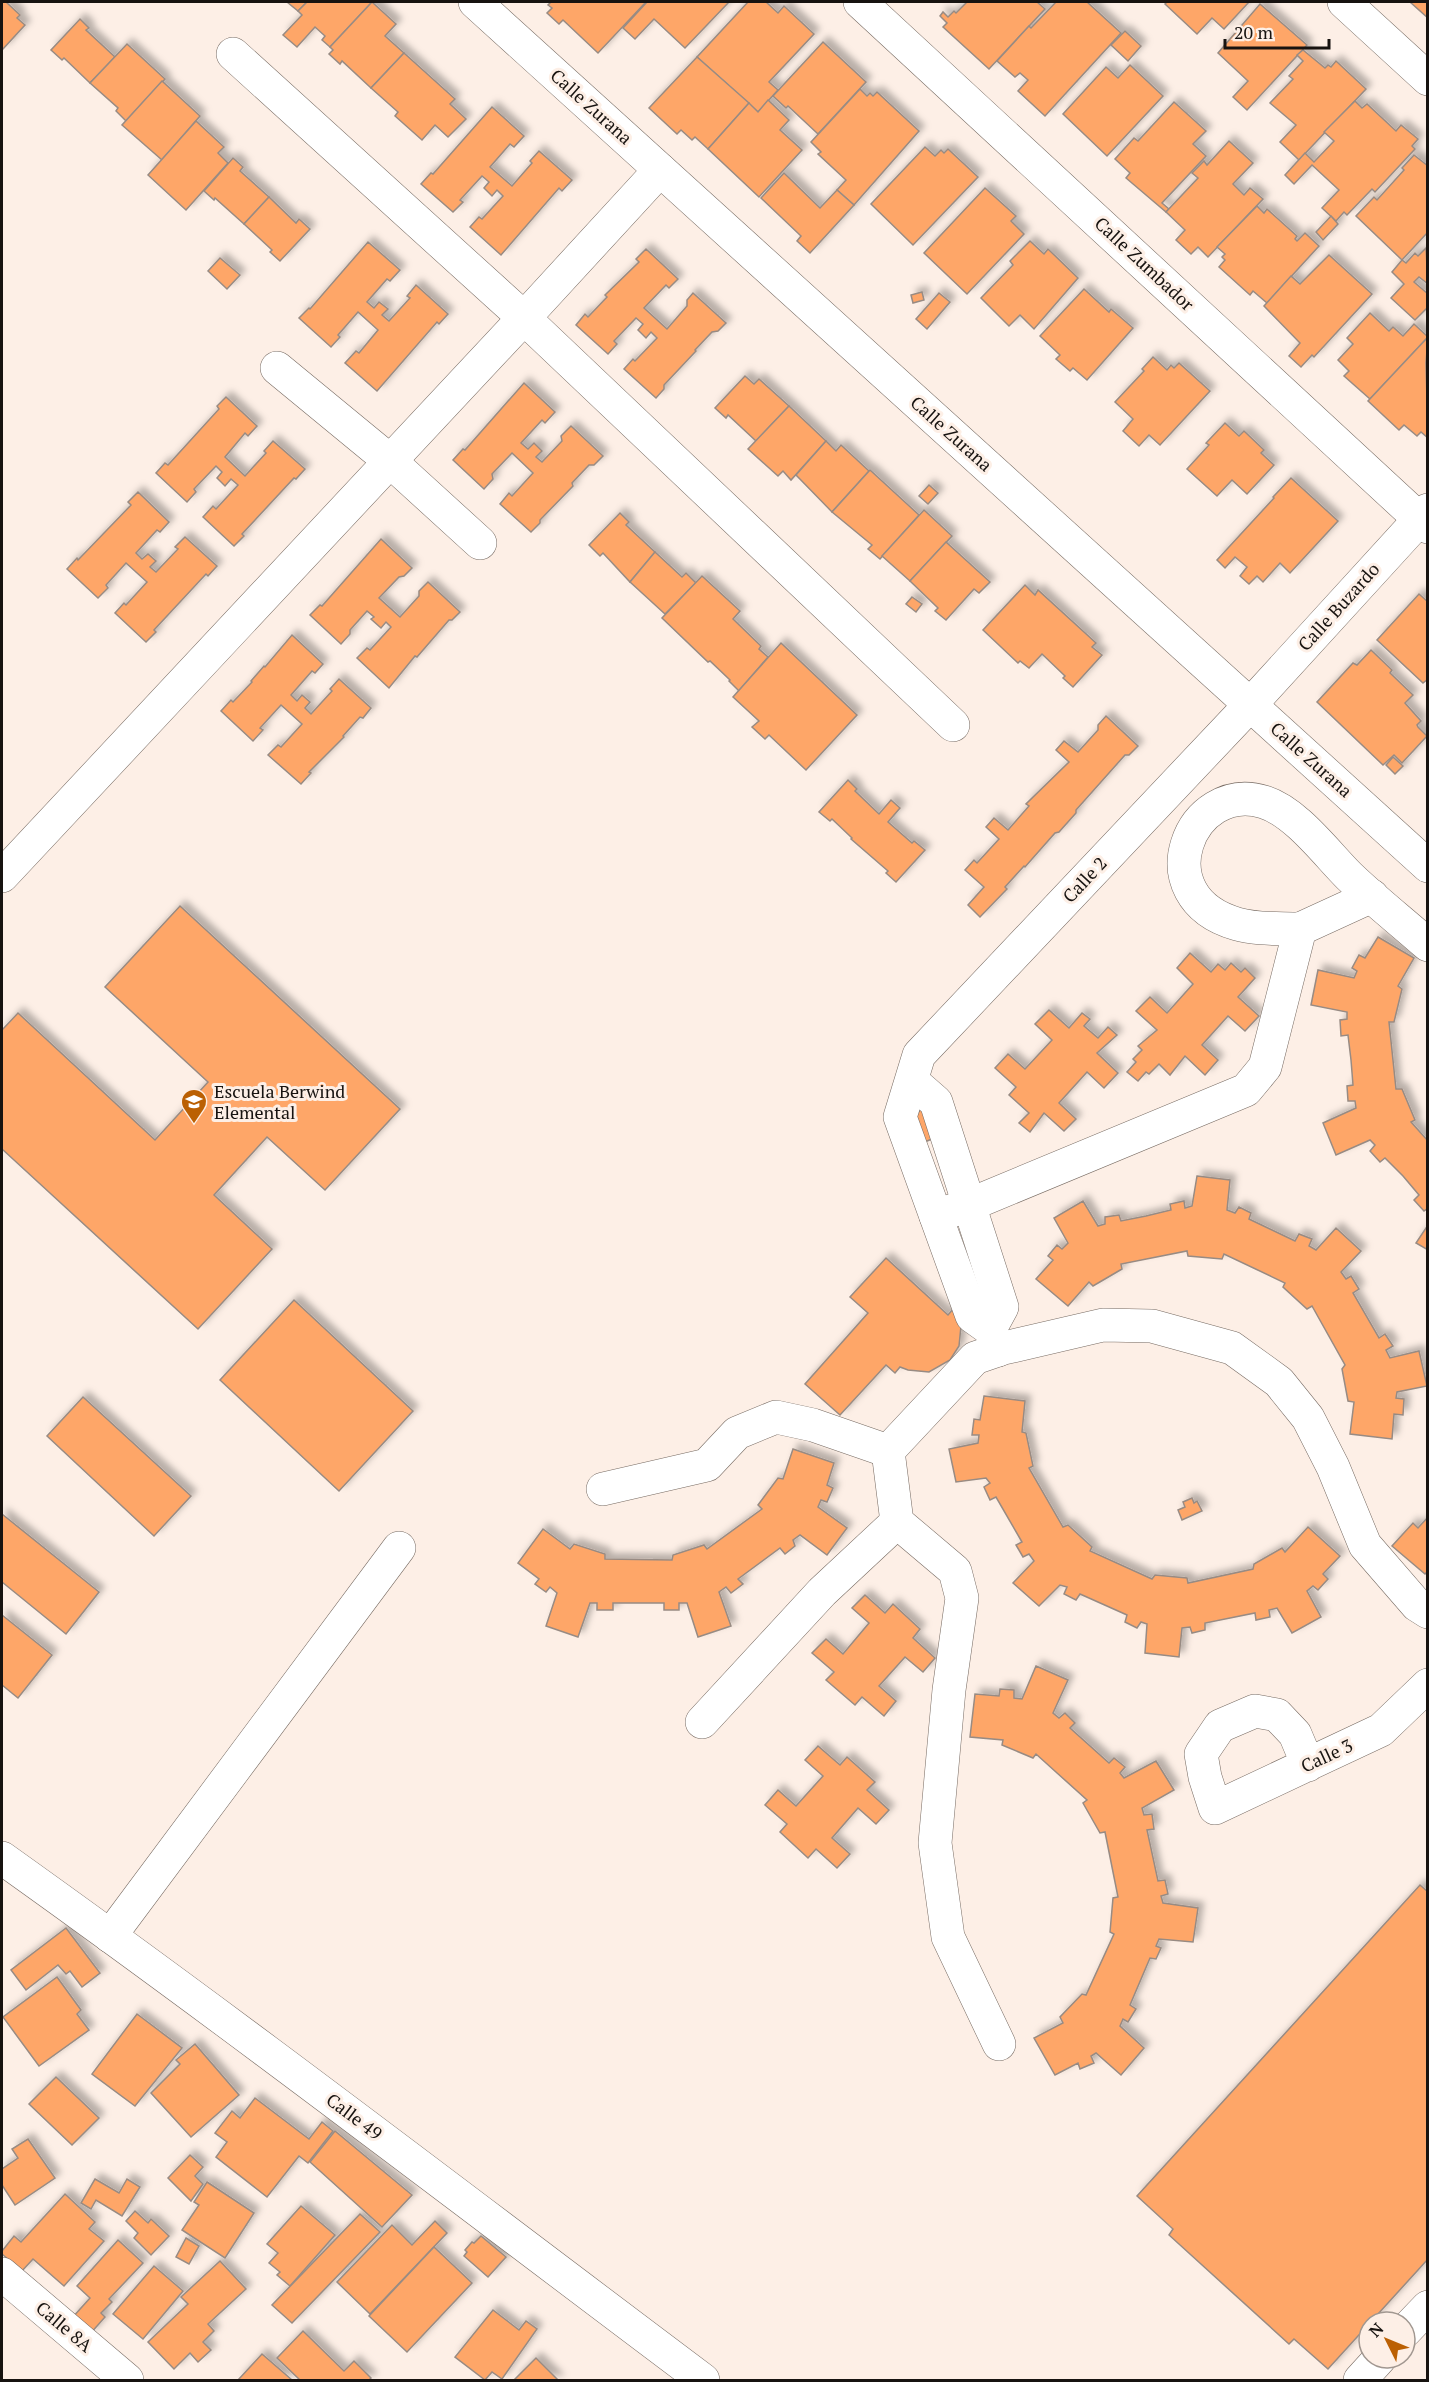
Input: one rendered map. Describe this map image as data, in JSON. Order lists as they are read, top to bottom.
{
  "streets": {
    "street": [
      "Calle Zurana",
      "Calle Zumbador",
      "Calle Buzardo",
      "Calle 2",
      "Calle 3",
      "Calle 49",
      "Calle 8A"
    ]
  },
  "crossings": [
    ["Calle Zurana", "Calle Buzardo"],
    ["Calle Zurana", "Calle 2"],
    ["Calle Zumbador", "Calle Buzardo"],
    ["Calle Buzardo", "Calle 2"]
  ],
  "places": {
    "school or university": ["Escuela Berwind Elemental"]
  },
  "scale_bar": "20 m",
  "north": "top left"
}
